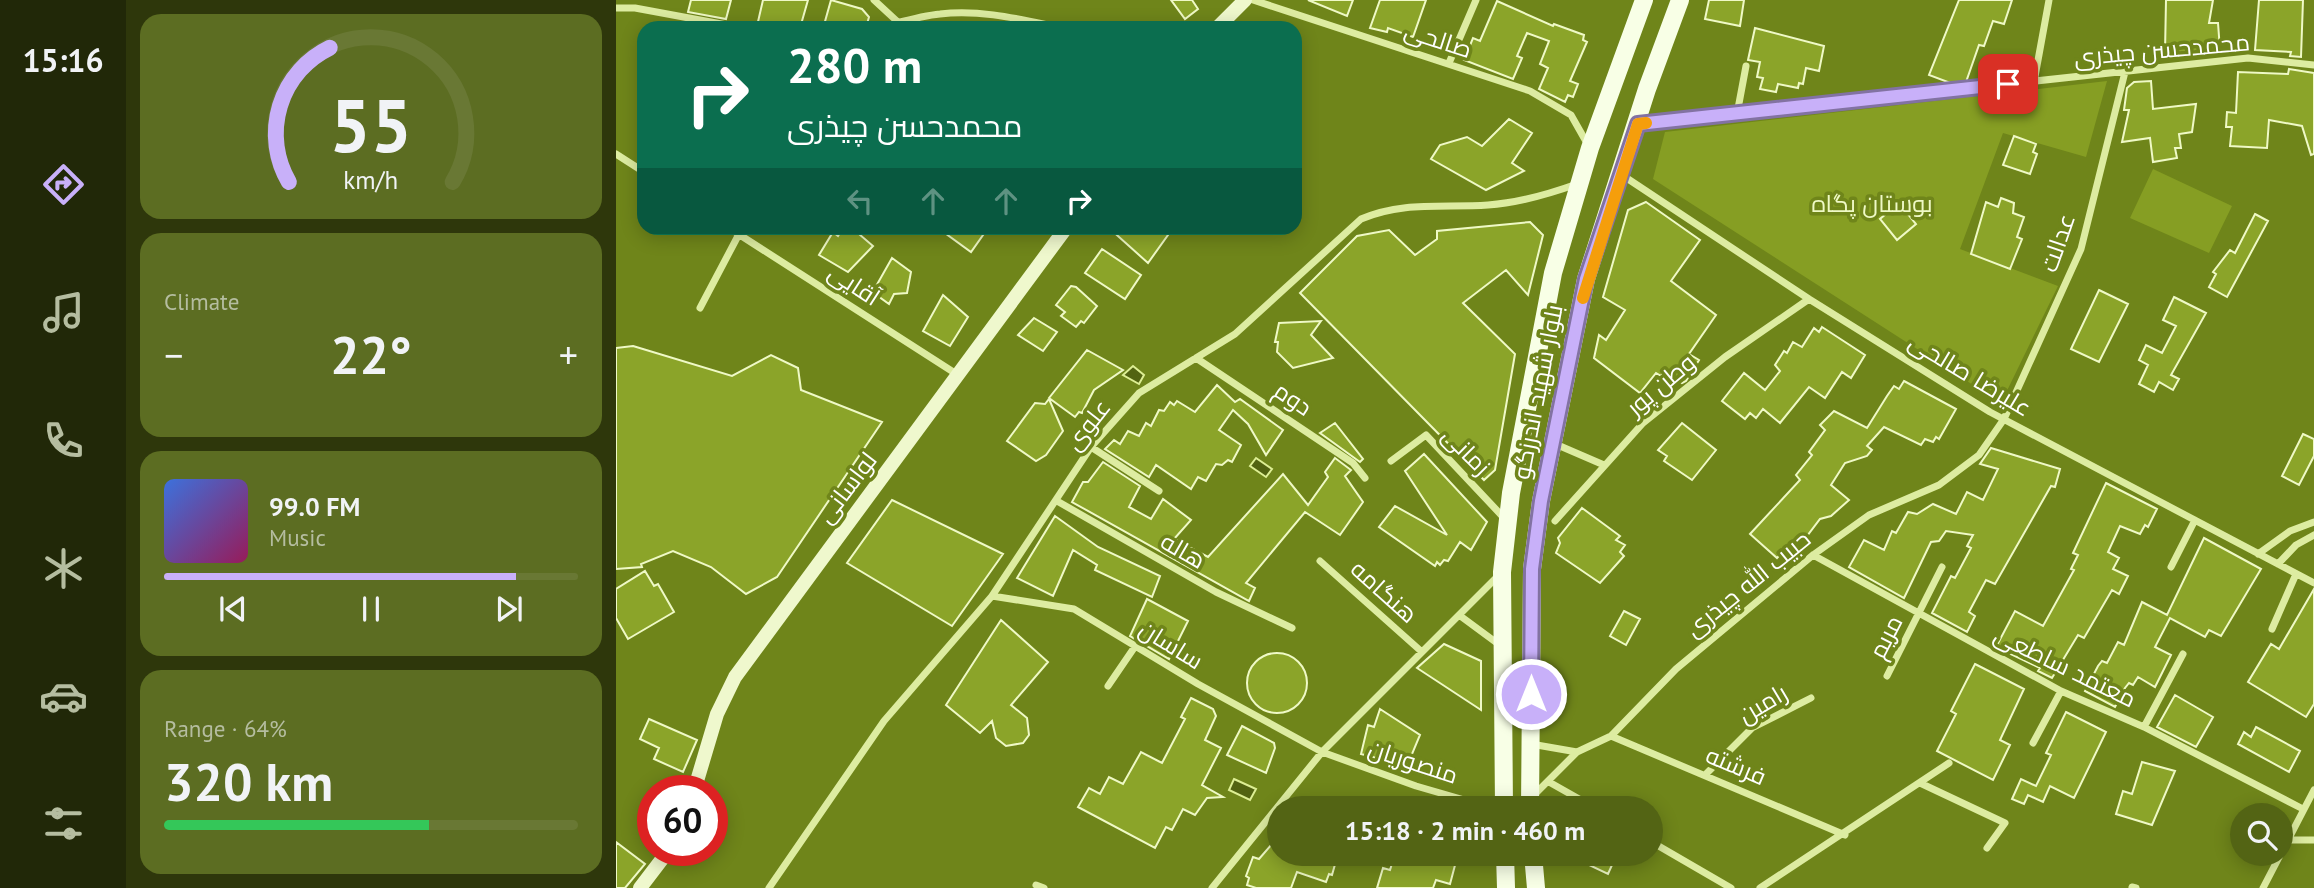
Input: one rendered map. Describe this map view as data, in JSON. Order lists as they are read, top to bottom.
{
  "streets": {
    "main road": ["بلوار شهید اندرزگو", "لواسانی"],
    "street": [
      "صالحی",
      "محمدحسن چیذری",
      "عدالت",
      "آقایی",
      "علیرضا صالحی",
      "وطن پور",
      "دوم",
      "علوی",
      "زمانی",
      "هاله",
      "حبیب الله چیذری",
      "هنگامه",
      "مریم",
      "ساسان",
      "معتمد ساطعی",
      "رامین",
      "منصوریان",
      "فرشته"
    ]
  },
  "crossings": [
    ["صالحی", "بلوار شهید اندرزگو"],
    ["محمدحسن چیذری", "عدالت"],
    ["محمدحسن چیذری", "بلوار شهید اندرزگو"],
    ["عدالت", "علیرضا صالحی"],
    ["عدالت", "حبیب الله چیذری"],
    ["آقایی", "لواسانی"],
    ["علیرضا صالحی", "وطن پور"],
    ["علیرضا صالحی", "بلوار شهید اندرزگو"],
    ["علیرضا صالحی", "حبیب الله چیذری"],
    ["بلوار شهید اندرزگو", "علوی"],
    ["بلوار شهید اندرزگو", "زمانی"],
    ["دوم", "علوی"],
    ["علوی", "هاله"],
    ["علوی", "ساسان"],
    ["حبیب الله چیذری", "معتمد ساطعی"],
    ["حبیب الله چیذری", "فرشته"],
    ["مریم", "معتمد ساطعی"],
    ["ساسان", "منصوریان"],
    ["رامین", "فرشته"]
  ],
  "parks": ["بوستان پگاه"],
  "page": {
    "tabs": "15:16",
    "turn": ["280 m", "محمدحسن چیذری"],
    "tile": [
      "Climate",
      ["Range · 64%", "320 km"]
    ],
    "heat": ["−", "22°", "+"],
    "song": ["99.0 FM", "Music"],
    "limit": "60",
    "trip": "15:18 · 2 min · 460 m",
    "gauge": ["55", "km/h"]
  }
}
